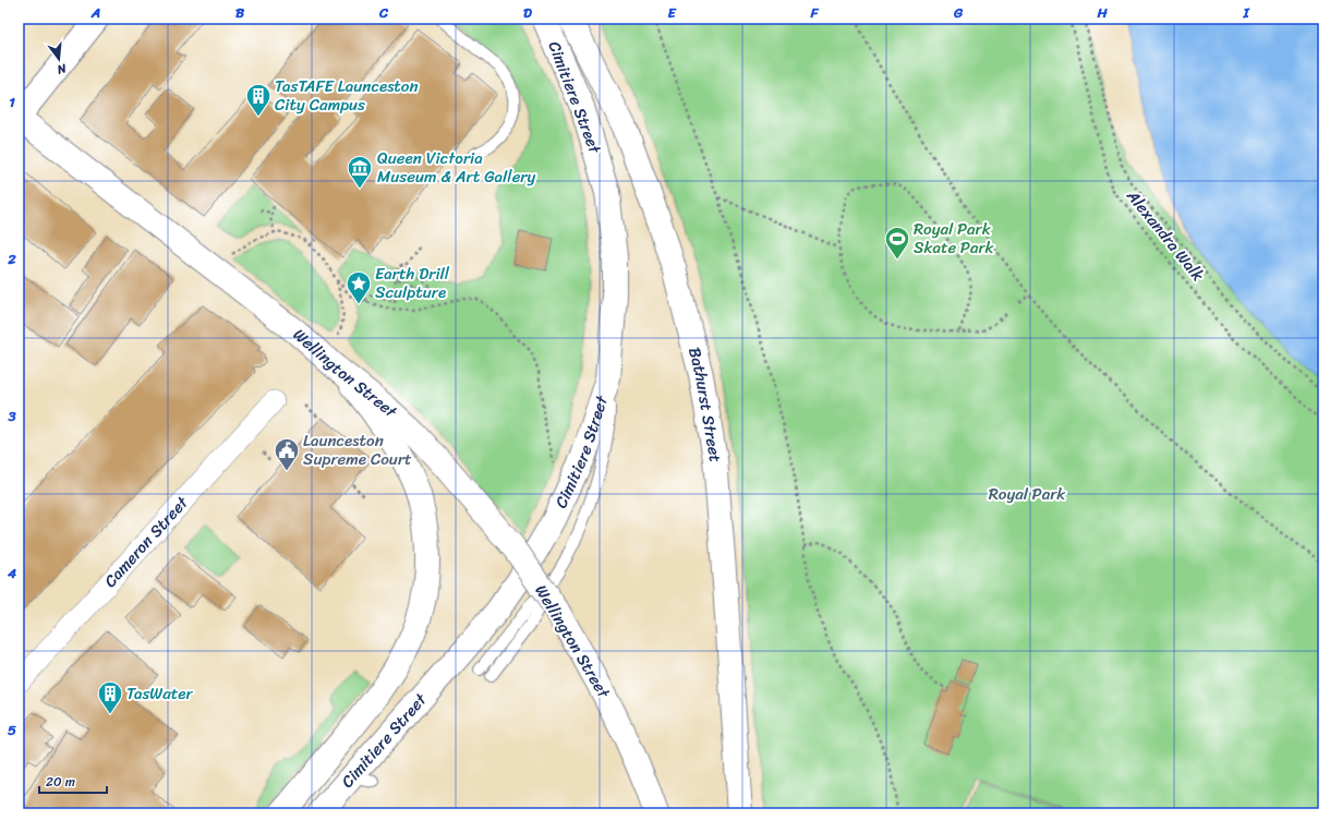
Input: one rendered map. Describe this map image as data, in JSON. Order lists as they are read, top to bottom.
{
  "streets": {
    "main road": ["Cimitiere Street", "Wellington Street", "Bathurst Street"],
    "street": ["Cameron Street"],
    "path": ["Alexandra Walk"]
  },
  "crossings": [
    ["Cimitiere Street", "Wellington Street"]
  ],
  "parks": ["Royal Park"],
  "places": {
    "building": ["TasTAFE Launceston City Campus", "TasWater"],
    "museum": ["Queen Victoria Museum & Art Gallery"],
    "sports": ["Royal Park Skate Park"],
    "place": ["Earth Drill Sculpture"],
    "public building": ["Launceston Supreme Court"]
  },
  "scale_bar": "20 m",
  "north": "bottom",
  "grid": {
    "columns": [
      "A",
      "B",
      "C",
      "D",
      "E",
      "F",
      "G",
      "H",
      "I"
    ],
    "rows": [
      "1",
      "2",
      "3",
      "4",
      "5"
    ]
  }
}
